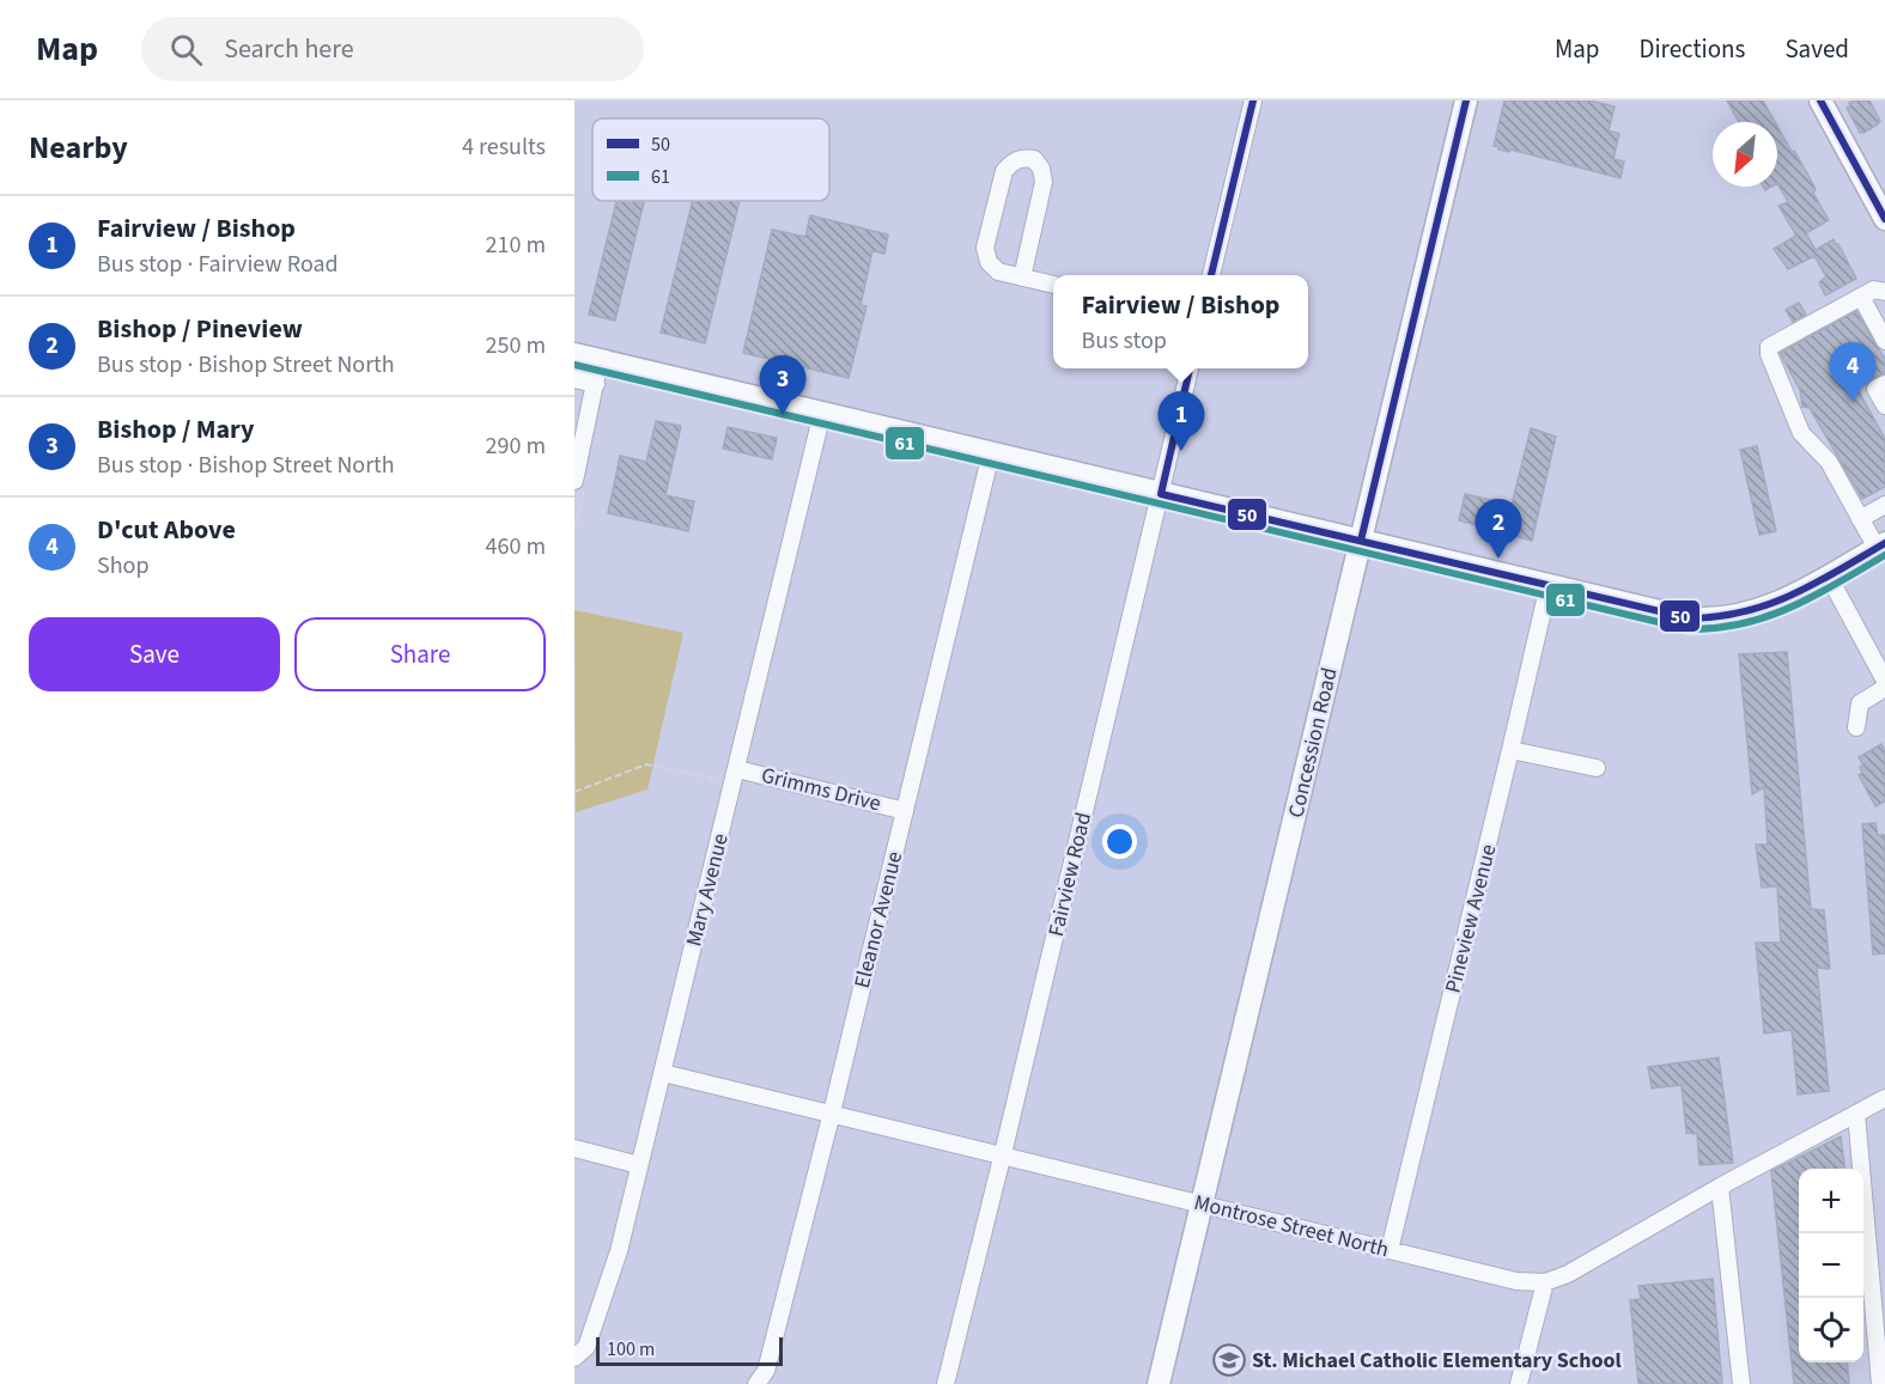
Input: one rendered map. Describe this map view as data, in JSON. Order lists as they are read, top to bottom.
{
  "streets": {
    "main road": ["Concession Road"],
    "street": [
      "Grimms Drive",
      "Fairview Road",
      "Mary Avenue",
      "Pineview Avenue",
      "Eleanor Avenue",
      "Montrose Street North"
    ]
  },
  "crossings": [
    ["Concession Road", "Montrose Street North"],
    ["Grimms Drive", "Mary Avenue"],
    ["Grimms Drive", "Eleanor Avenue"],
    ["Fairview Road", "Montrose Street North"],
    ["Mary Avenue", "Montrose Street North"],
    ["Pineview Avenue", "Montrose Street North"],
    ["Eleanor Avenue", "Montrose Street North"]
  ],
  "places": {
    "school or university": ["St. Michael Catholic Elementary School"]
  },
  "lines": ["transit line 50", "transit line 61"],
  "legend": ["50", "61"],
  "scale_bar": "100 m",
  "north": "bottom left",
  "page": {
    "header": "Map",
    "search": "Search here",
    "nav": ["Map", "Directions", "Saved"],
    "heading": ["Nearby", "4 results"],
    "list": [
      {
        "mark": "1",
        "name": "Fairview / Bishop",
        "note": "Bus stop · Fairview Road",
        "value": "210 m"
      },
      {
        "mark": "2",
        "name": "Bishop / Pineview",
        "note": "Bus stop · Bishop Street North",
        "value": "250 m"
      },
      {
        "mark": "3",
        "name": "Bishop / Mary",
        "note": "Bus stop · Bishop Street North",
        "value": "290 m"
      },
      {
        "mark": "4",
        "name": "D'cut Above",
        "note": "Shop",
        "value": "460 m"
      }
    ],
    "popup": ["Fairview / Bishop", "Bus stop"],
    "pins": [
      "4",
      "3",
      "1",
      "2"
    ],
    "buttons": ["Save", "Share"],
    "map_buttons": ["+", "−"],
    "scale": "100 m"
  }
}
